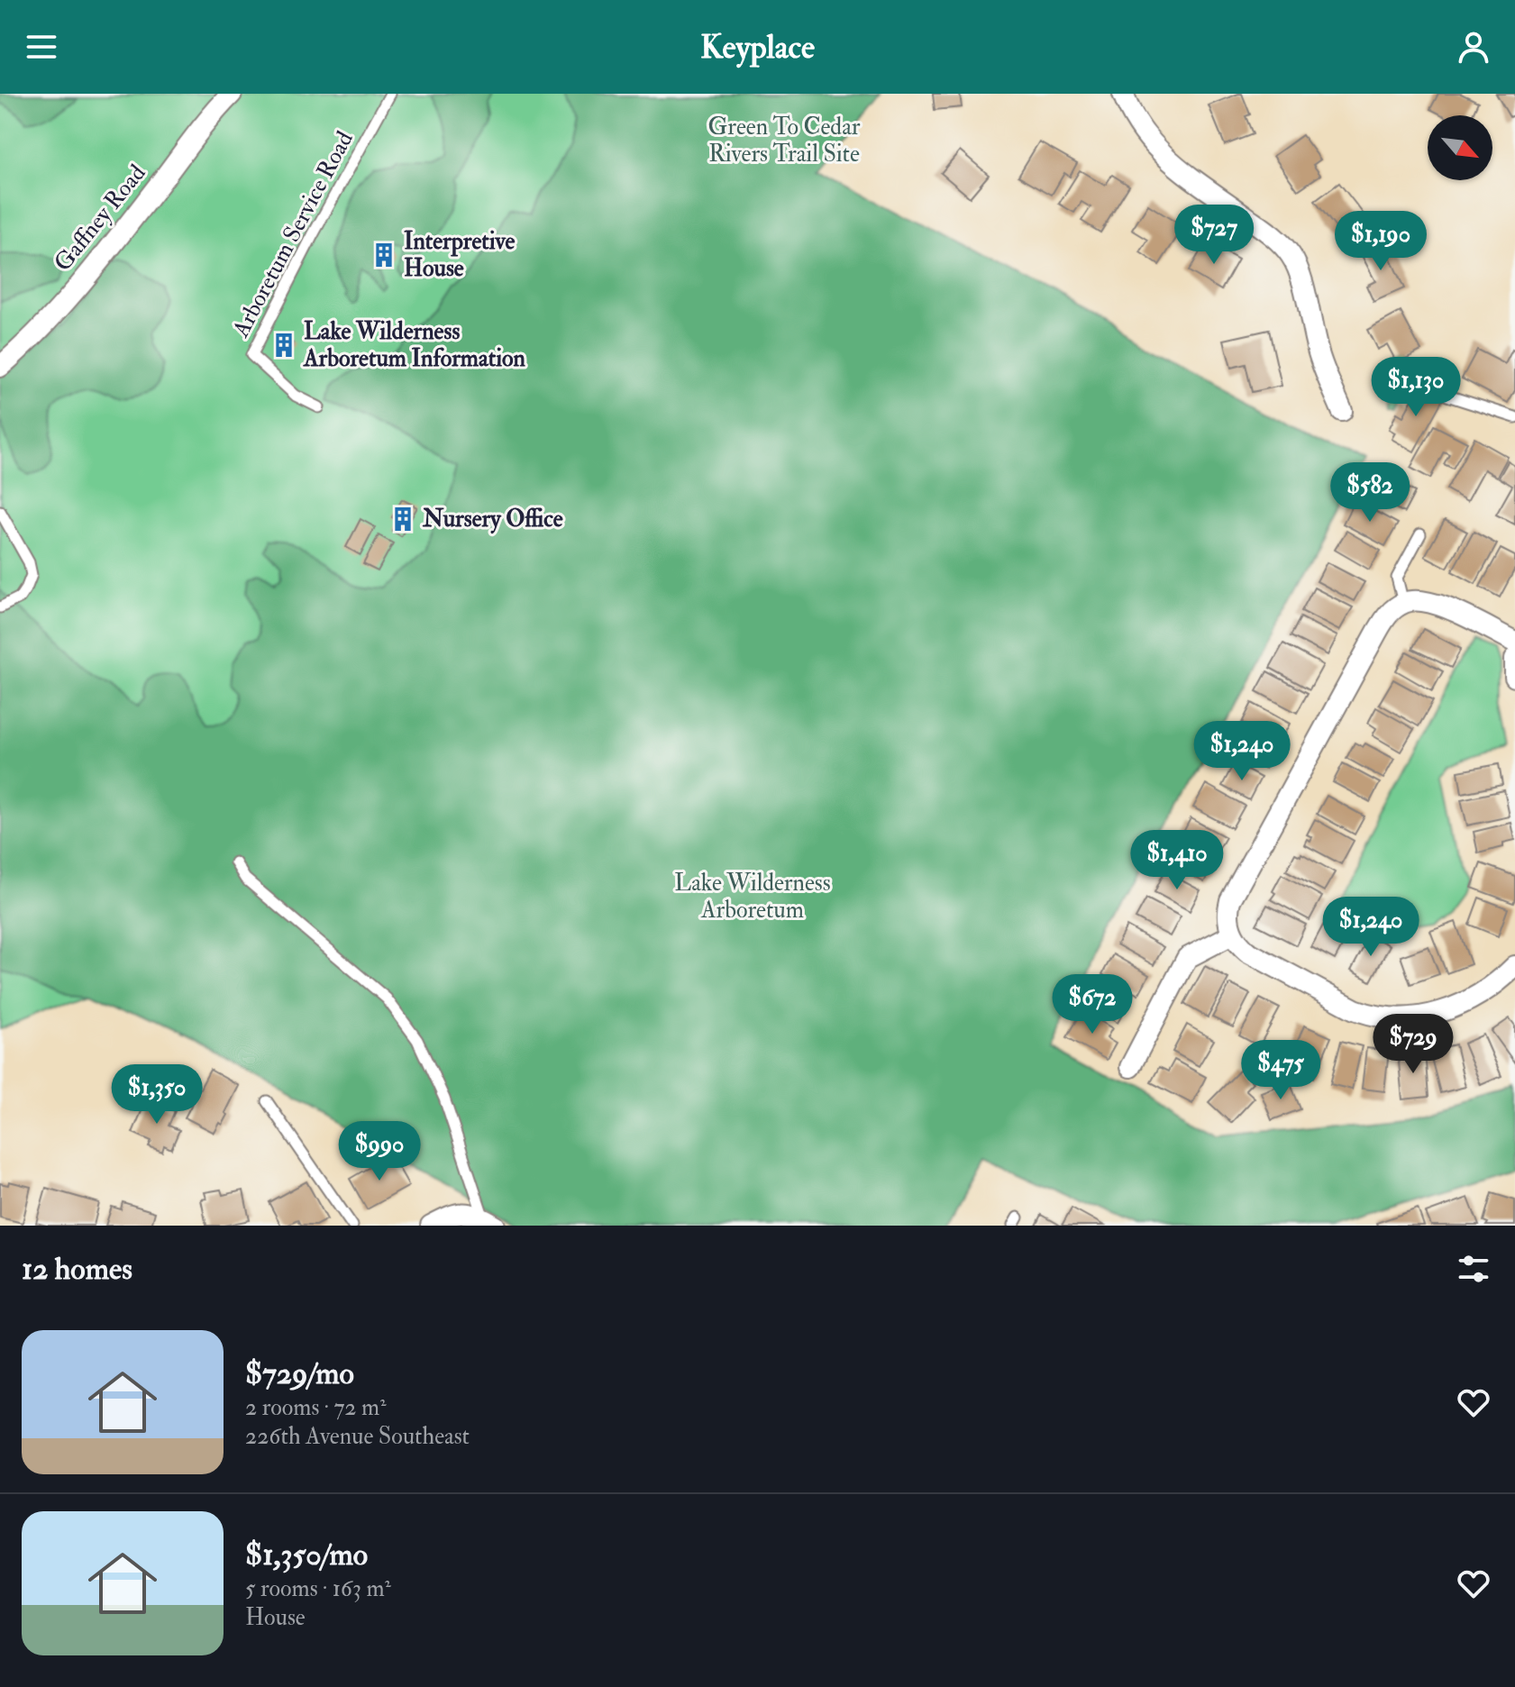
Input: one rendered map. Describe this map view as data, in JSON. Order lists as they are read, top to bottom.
{
  "streets": {
    "street": ["Gaffney Road"],
    "lane": ["Arboretum Service Road"]
  },
  "parks": ["Green To Cedar Rivers Trail Site", "Lake Wilderness Arboretum"],
  "places": {
    "building": ["Interpretive House", "Lake Wilderness Arboretum Information", "Nursery Office"]
  },
  "north": "bottom right",
  "page": {
    "header": "Keyplace",
    "price": [
      "$727",
      "$1,190",
      "$1,130",
      "$582",
      "$1,240",
      "$1,410",
      "$1,240",
      "$672",
      "$729",
      "$475",
      "$1,350",
      "$990"
    ],
    "heading": "12 homes",
    "list": [
      {
        "name": "$729/mo",
        "note": "2 rooms · 72 m² · 226th Avenue Southeast"
      },
      {
        "name": "$1,350/mo",
        "note": "5 rooms · 163 m² · House"
      }
    ]
  }
}
